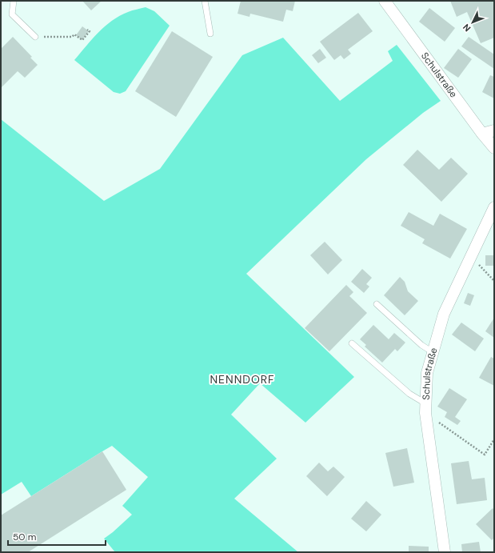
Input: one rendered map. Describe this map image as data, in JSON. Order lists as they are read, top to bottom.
{
  "streets": {
    "street": ["Schulstraße"]
  },
  "districts": ["NENNDORF"],
  "scale_bar": "50 m",
  "north": "bottom left"
}
